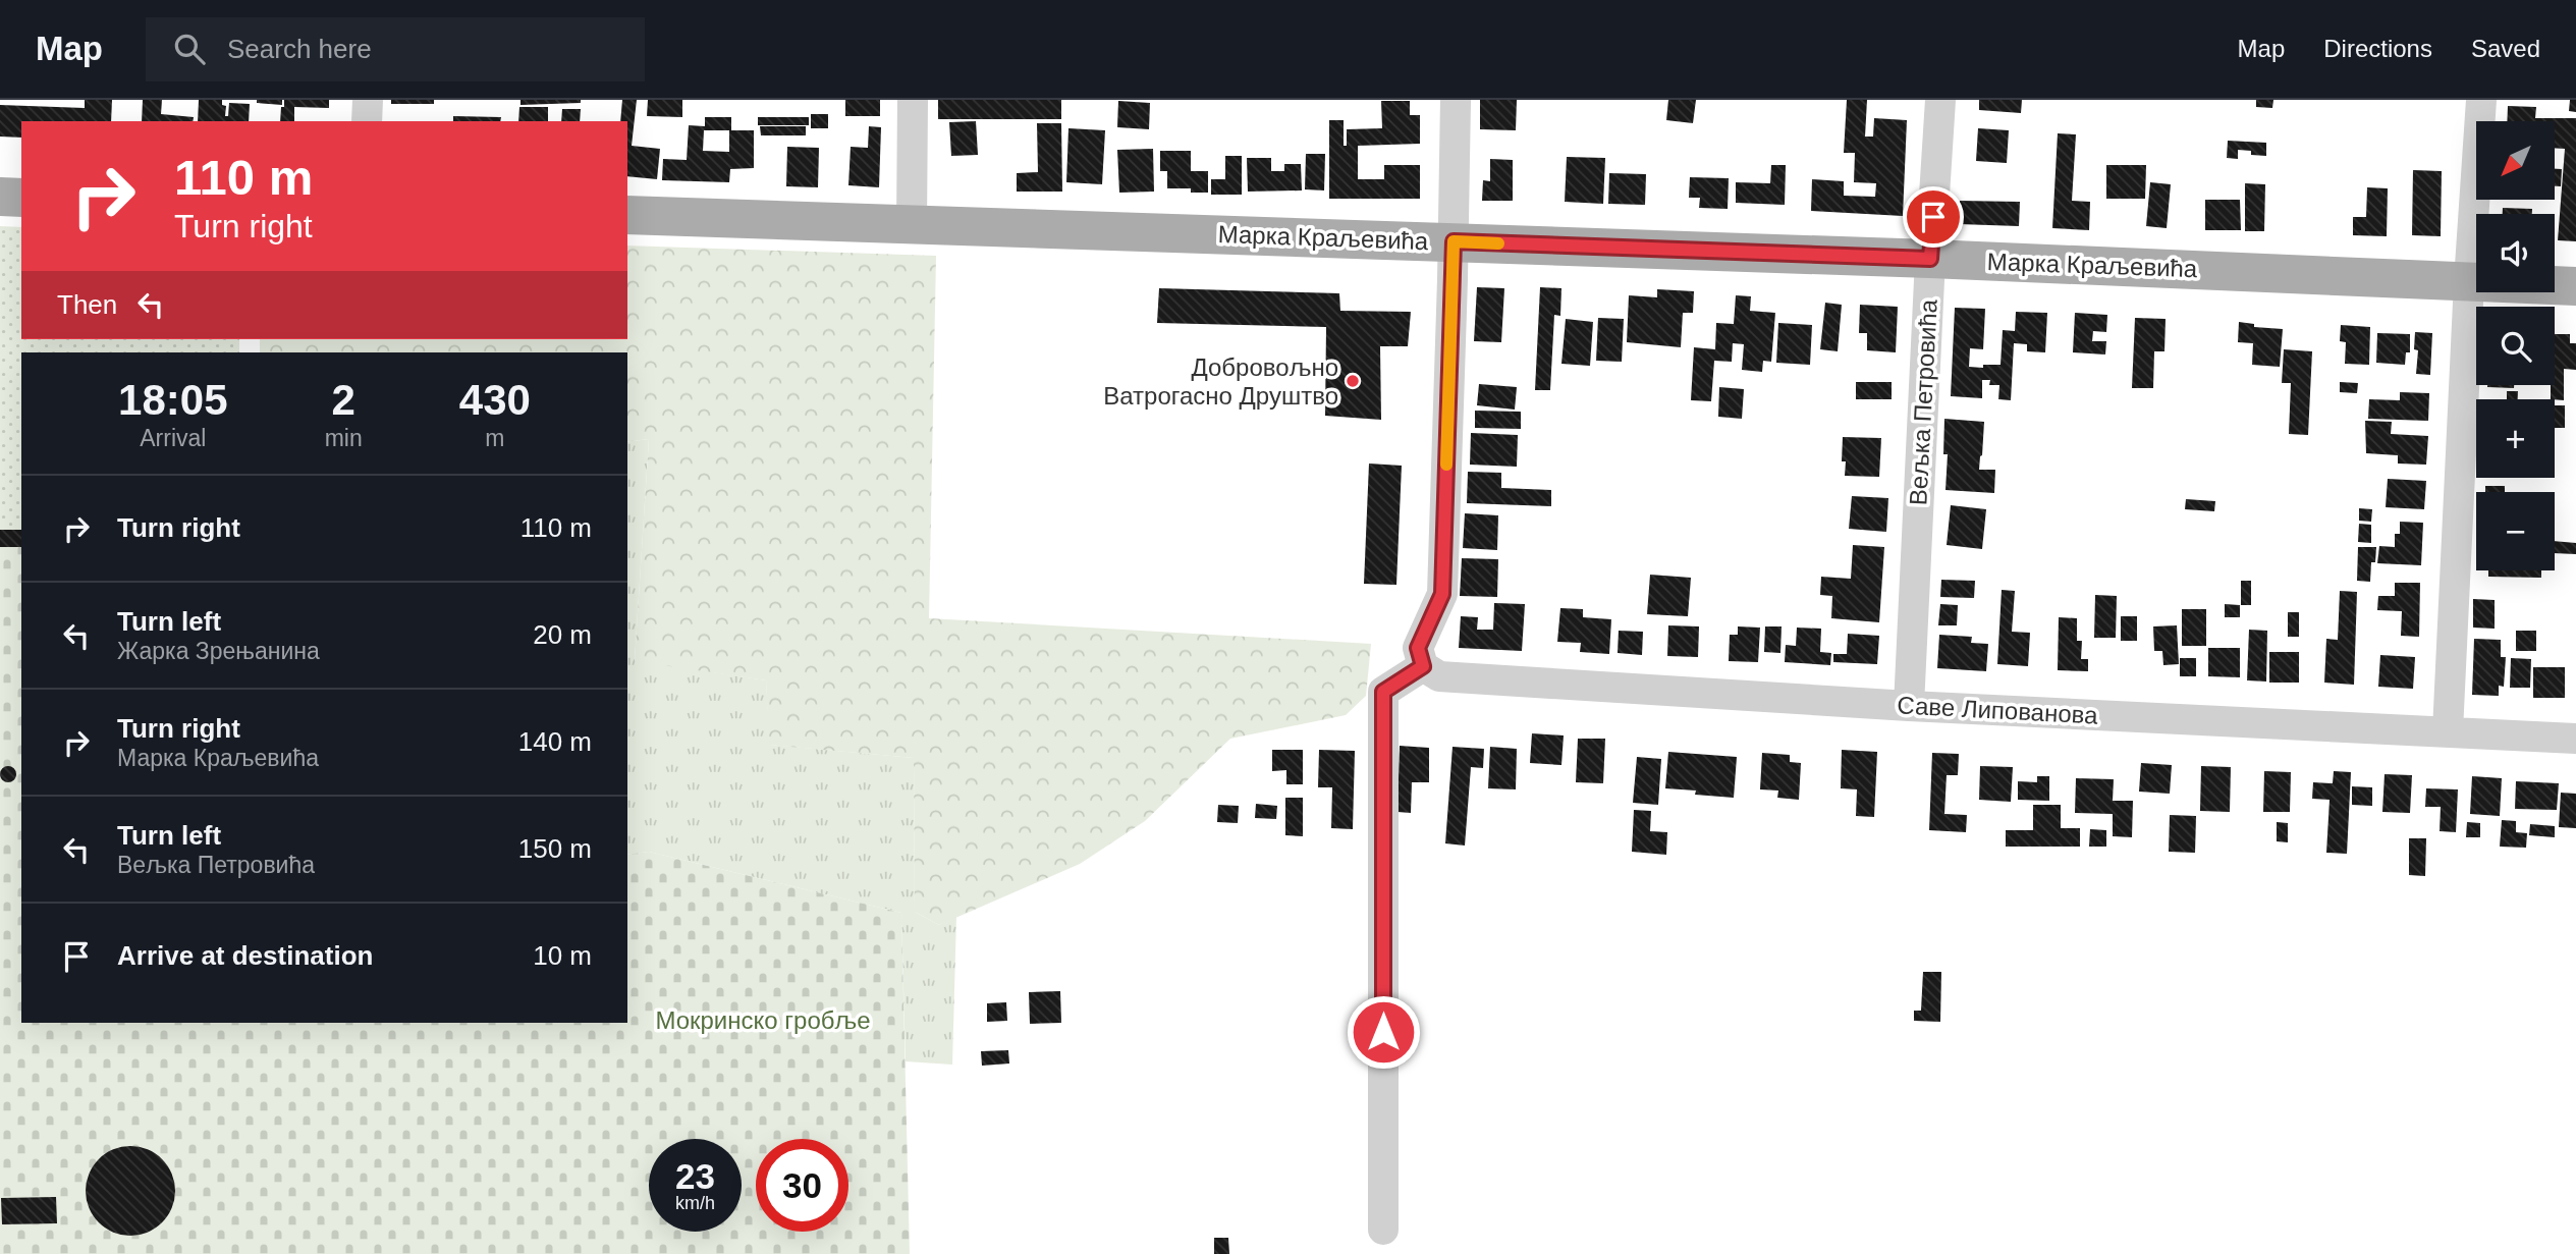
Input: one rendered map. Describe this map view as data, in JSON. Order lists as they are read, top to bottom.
{
  "streets": {
    "main road": ["Марка Краљевића"],
    "street": ["Вељка Петровића", "Саве Липованова"]
  },
  "crossings": [
    ["Марка Краљевића", "Вељка Петровића"],
    ["Вељка Петровића", "Саве Липованова"]
  ],
  "parks": ["Мокринско гробље"],
  "places": ["Добровољно Ватрогасно Друштво"],
  "north": "bottom left",
  "page": {
    "header": "Map",
    "search": "Search here",
    "nav": ["Map", "Directions", "Saved"],
    "map_buttons": ["+", "−"],
    "turn": ["110 m", "Turn right"],
    "then": "Then",
    "eta": [
      "18:05",
      "Arrival",
      "2",
      "min",
      "430",
      "m"
    ],
    "list": [
      {
        "name": "Turn right",
        "value": "110 m"
      },
      {
        "name": "Turn left",
        "note": "Жарка Зрењанина",
        "value": "20 m"
      },
      {
        "name": "Turn right",
        "note": "Марка Краљевића",
        "value": "140 m"
      },
      {
        "name": "Turn left",
        "note": "Вељка Петровића",
        "value": "150 m"
      },
      {
        "name": "Arrive at destination",
        "value": "10 m"
      }
    ],
    "speed": "23 km/h",
    "limit": "30"
  }
}
